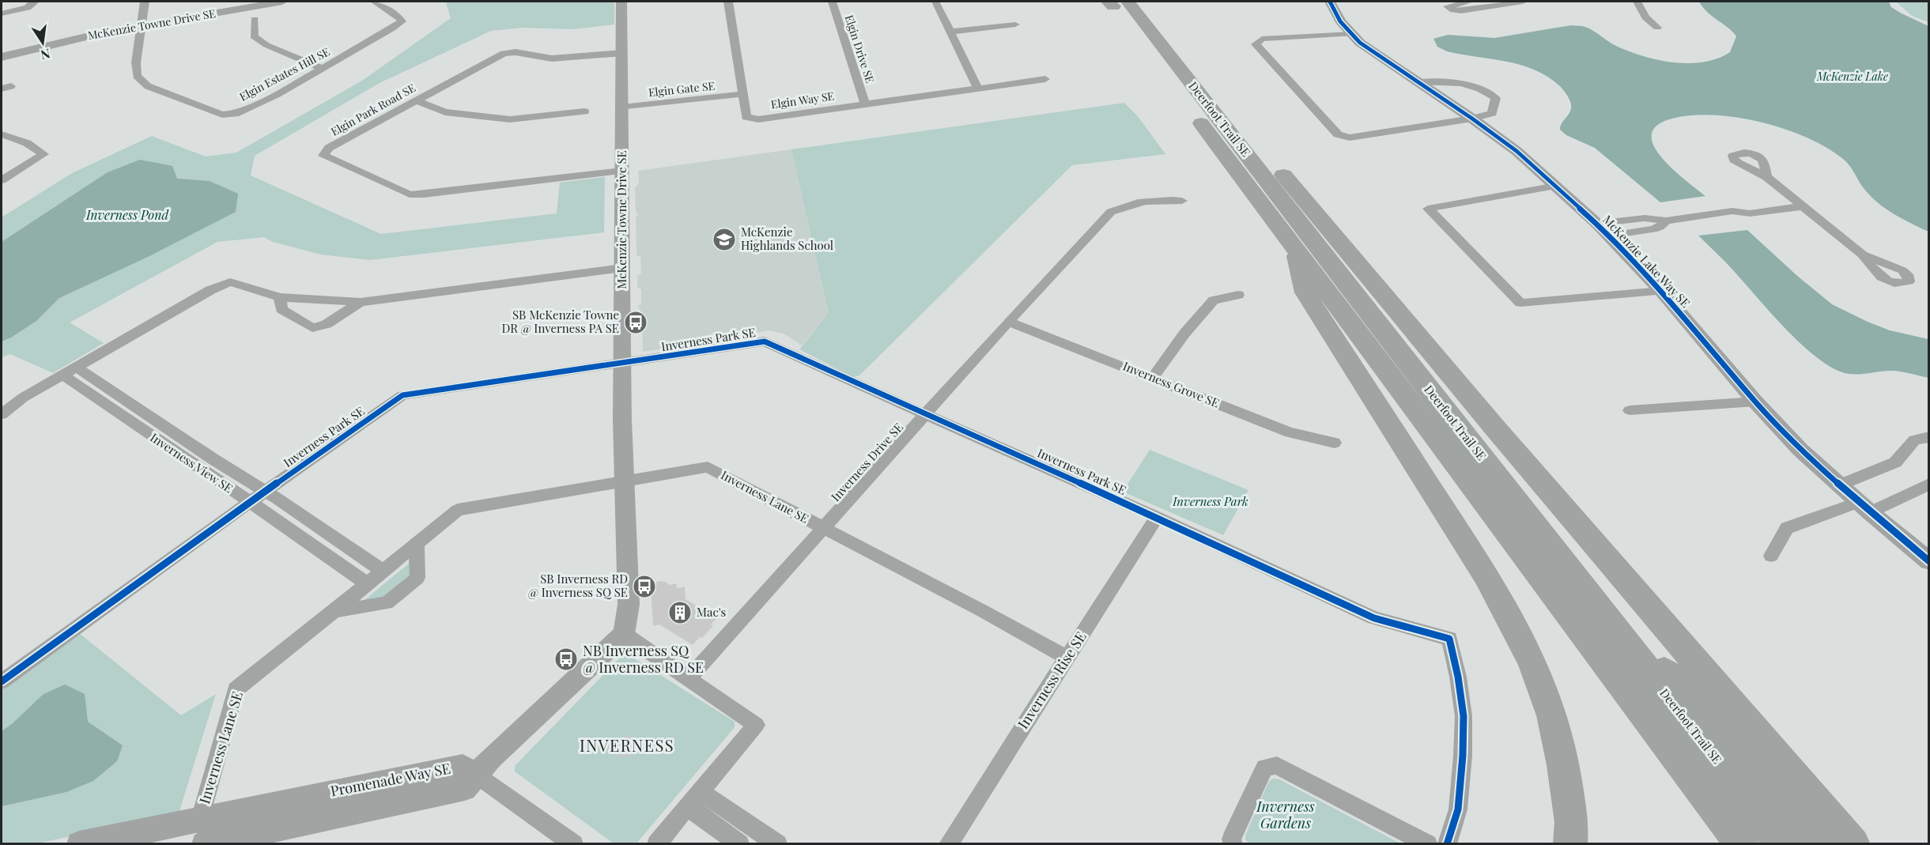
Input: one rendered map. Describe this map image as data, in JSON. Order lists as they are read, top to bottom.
{
  "streets": {
    "highway": ["Deerfoot Trail SE"],
    "street": [
      "McKenzie Towne Drive SE",
      "Elgin Drive SE",
      "Elgin Estates Hill SE",
      "Elgin Gate SE",
      "Elgin Way SE",
      "Elgin Park Road SE",
      "McKenzie Lake Way SE",
      "Inverness Park SE",
      "Inverness Grove SE",
      "Inverness Drive SE",
      "Inverness View SE",
      "Inverness Lane SE",
      "Inverness Rise SE",
      "Promenade Way SE"
    ]
  },
  "crossings": [
    ["McKenzie Towne Drive SE", "Elgin Estates Hill SE"],
    ["McKenzie Towne Drive SE", "Elgin Gate SE"],
    ["McKenzie Towne Drive SE", "Elgin Park Road SE"],
    ["McKenzie Towne Drive SE", "Inverness Park SE"],
    ["McKenzie Towne Drive SE", "Inverness Lane SE"],
    ["Elgin Drive SE", "Elgin Way SE"],
    ["Elgin Gate SE", "Elgin Way SE"],
    ["Inverness Park SE", "Inverness Drive SE"],
    ["Inverness Park SE", "Inverness View SE"],
    ["Inverness Park SE", "Inverness Rise SE"],
    ["Inverness Grove SE", "Inverness Drive SE"],
    ["Inverness Drive SE", "Inverness Lane SE"],
    ["Inverness View SE", "Inverness Lane SE"],
    ["Inverness Lane SE", "Inverness Rise SE"],
    ["Inverness Lane SE", "Promenade Way SE"]
  ],
  "districts": ["INVERNESS"],
  "water": ["McKenzie Lake", "Inverness Pond"],
  "parks": ["Inverness Park", "Inverness Gardens"],
  "places": {
    "school or university": ["McKenzie Highlands School"],
    "bus stop": ["SB McKenzie Towne DR @ Inverness PA SE", "SB Inverness RD @ Inverness SQ SE", "NB Inverness SQ @ Inverness RD SE"],
    "building": ["Mac's"]
  },
  "north": "bottom"
}
